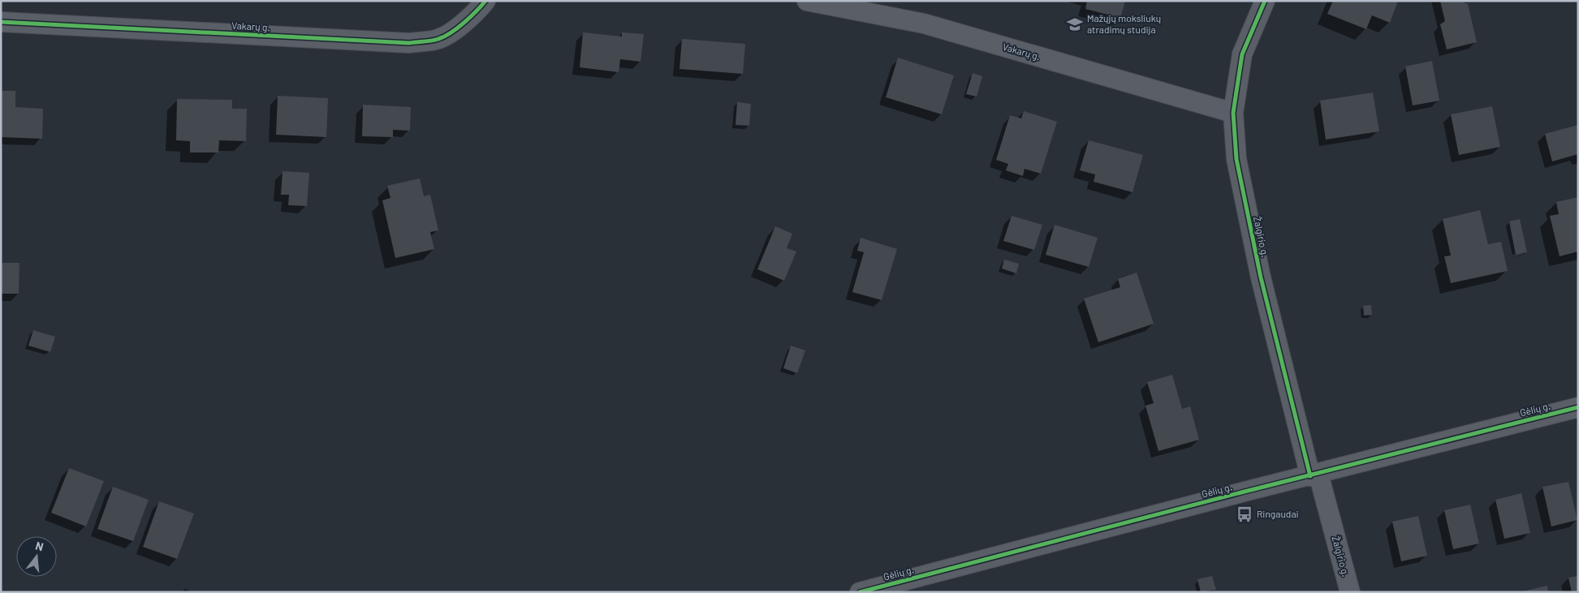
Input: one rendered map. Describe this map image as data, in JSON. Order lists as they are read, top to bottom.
{
  "streets": {
    "street": ["Vakarų g.", "Žalgirio g.", "Gėlių g."]
  },
  "crossings": [
    ["Vakarų g.", "Žalgirio g."],
    ["Žalgirio g.", "Gėlių g."]
  ],
  "places": {
    "school or university": ["Mažųjų moksliukų atradimų studija"],
    "bus stop": ["Ringaudai"]
  },
  "north": "top"
}
